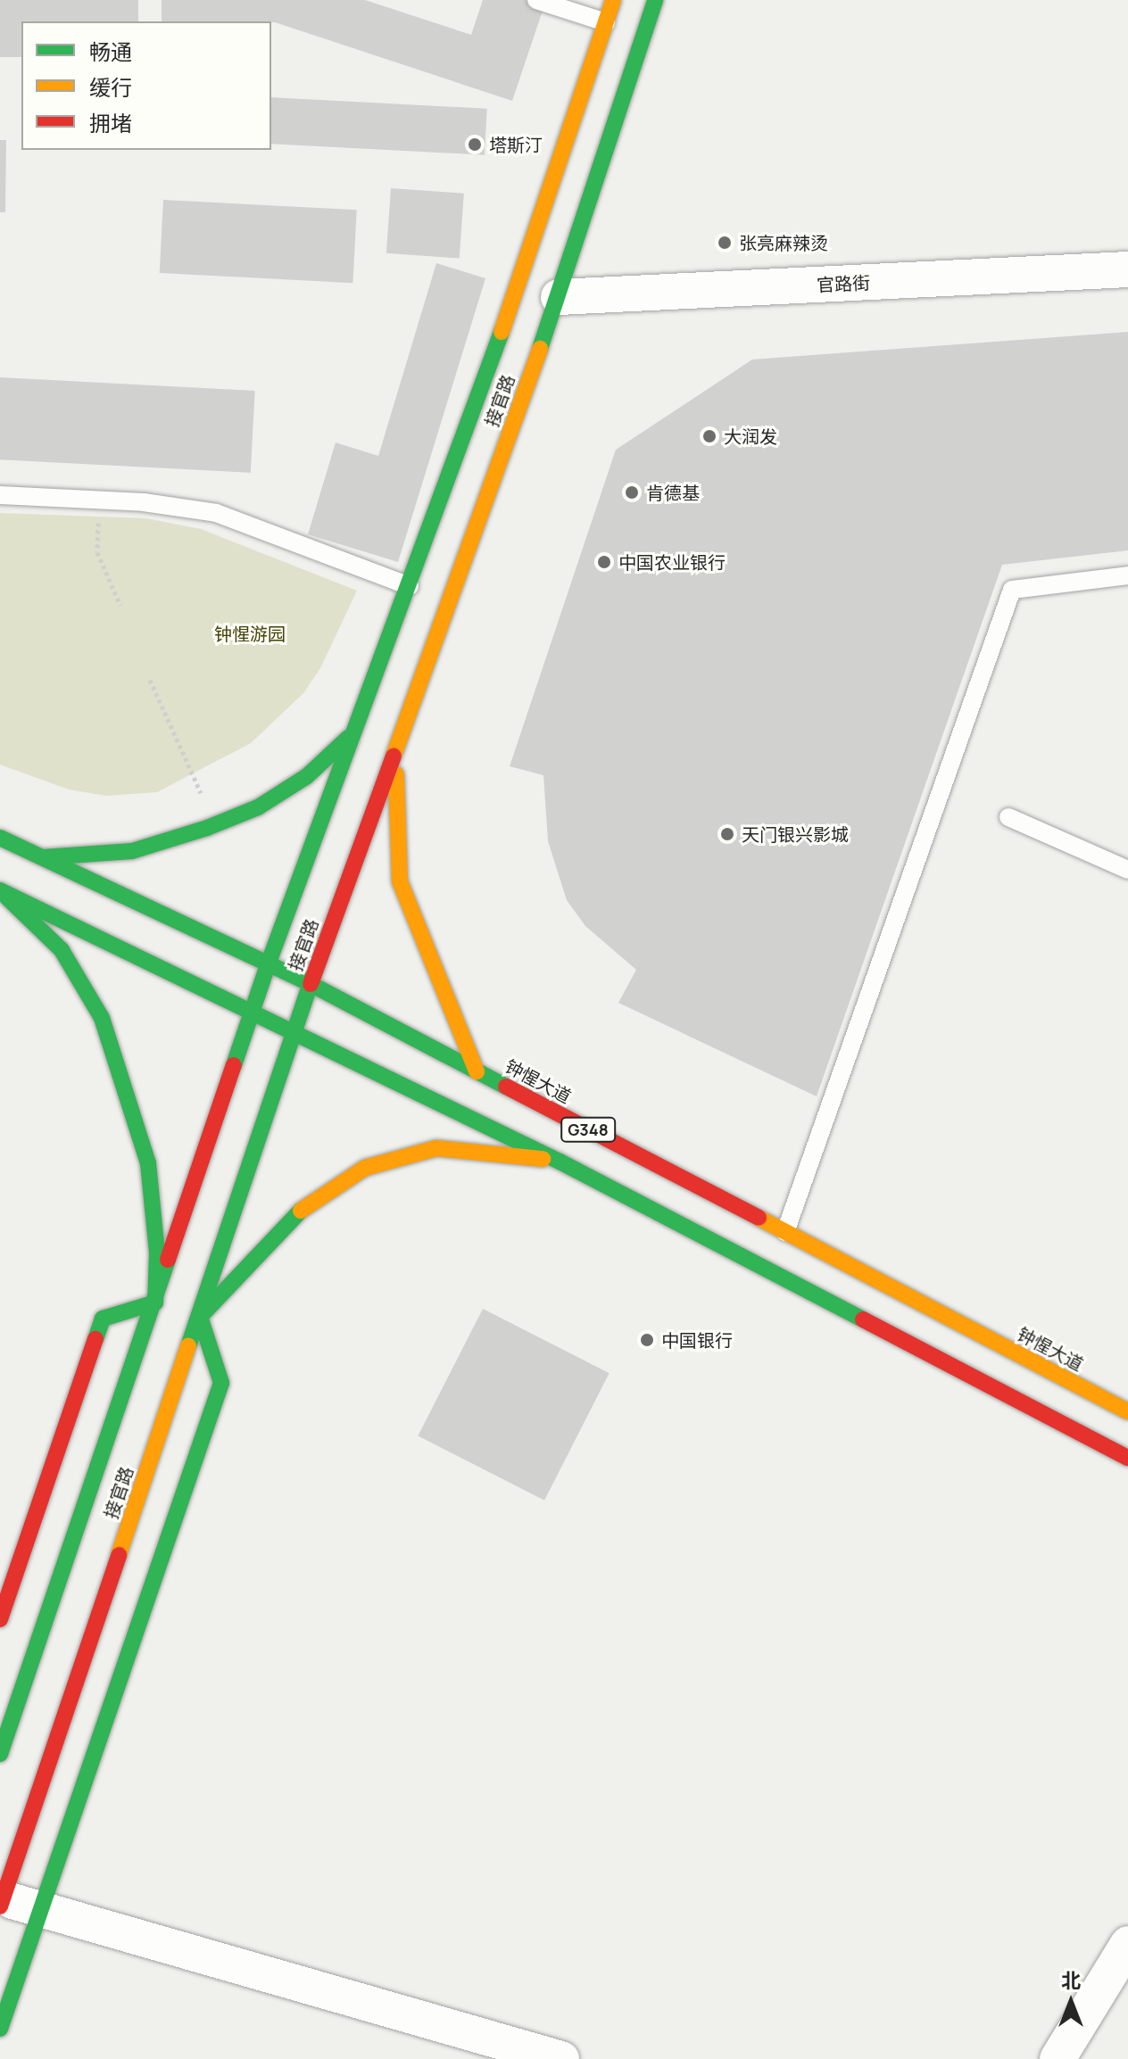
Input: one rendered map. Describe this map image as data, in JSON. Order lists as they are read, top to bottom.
{
  "streets": {
    "main road": ["接官路", "钟惺大道", "G348"],
    "street": ["官路街"]
  },
  "crossings": [
    ["官路街", "接官路"],
    ["接官路", "钟惺大道"],
    ["接官路", "G348"]
  ],
  "parks": ["钟惺游园"],
  "places": [
    "塔斯汀",
    "张亮麻辣烫",
    "大润发",
    "肯德基",
    "中国农业银行",
    "天门银兴影城",
    "中国银行"
  ],
  "legend": ["畅通", "缓行", "拥堵"],
  "north": "top"
}
